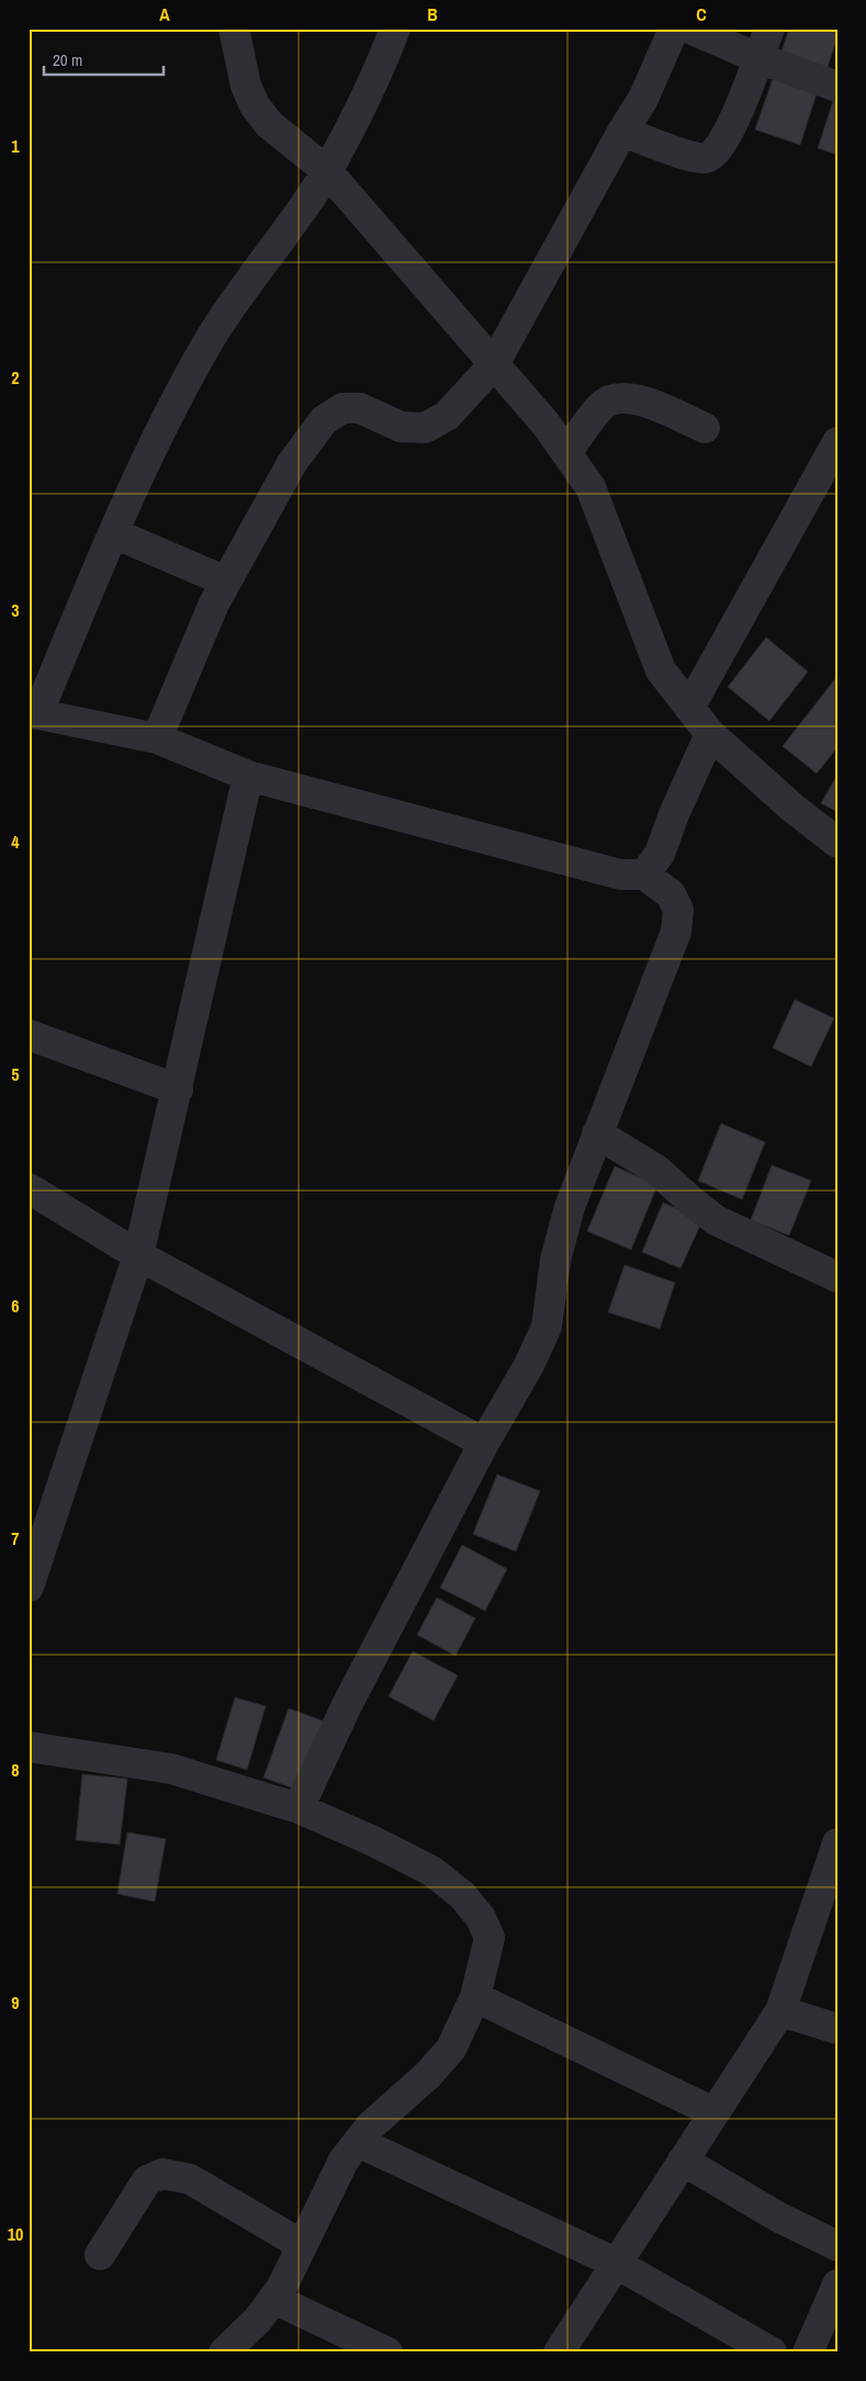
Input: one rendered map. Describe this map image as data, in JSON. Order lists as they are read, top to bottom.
{
  "scale_bar": "20 m",
  "grid": {
    "columns": ["A", "B", "C"],
    "rows": [
      "1",
      "2",
      "3",
      "4",
      "5",
      "6",
      "7",
      "8",
      "9",
      "10"
    ]
  }
}
